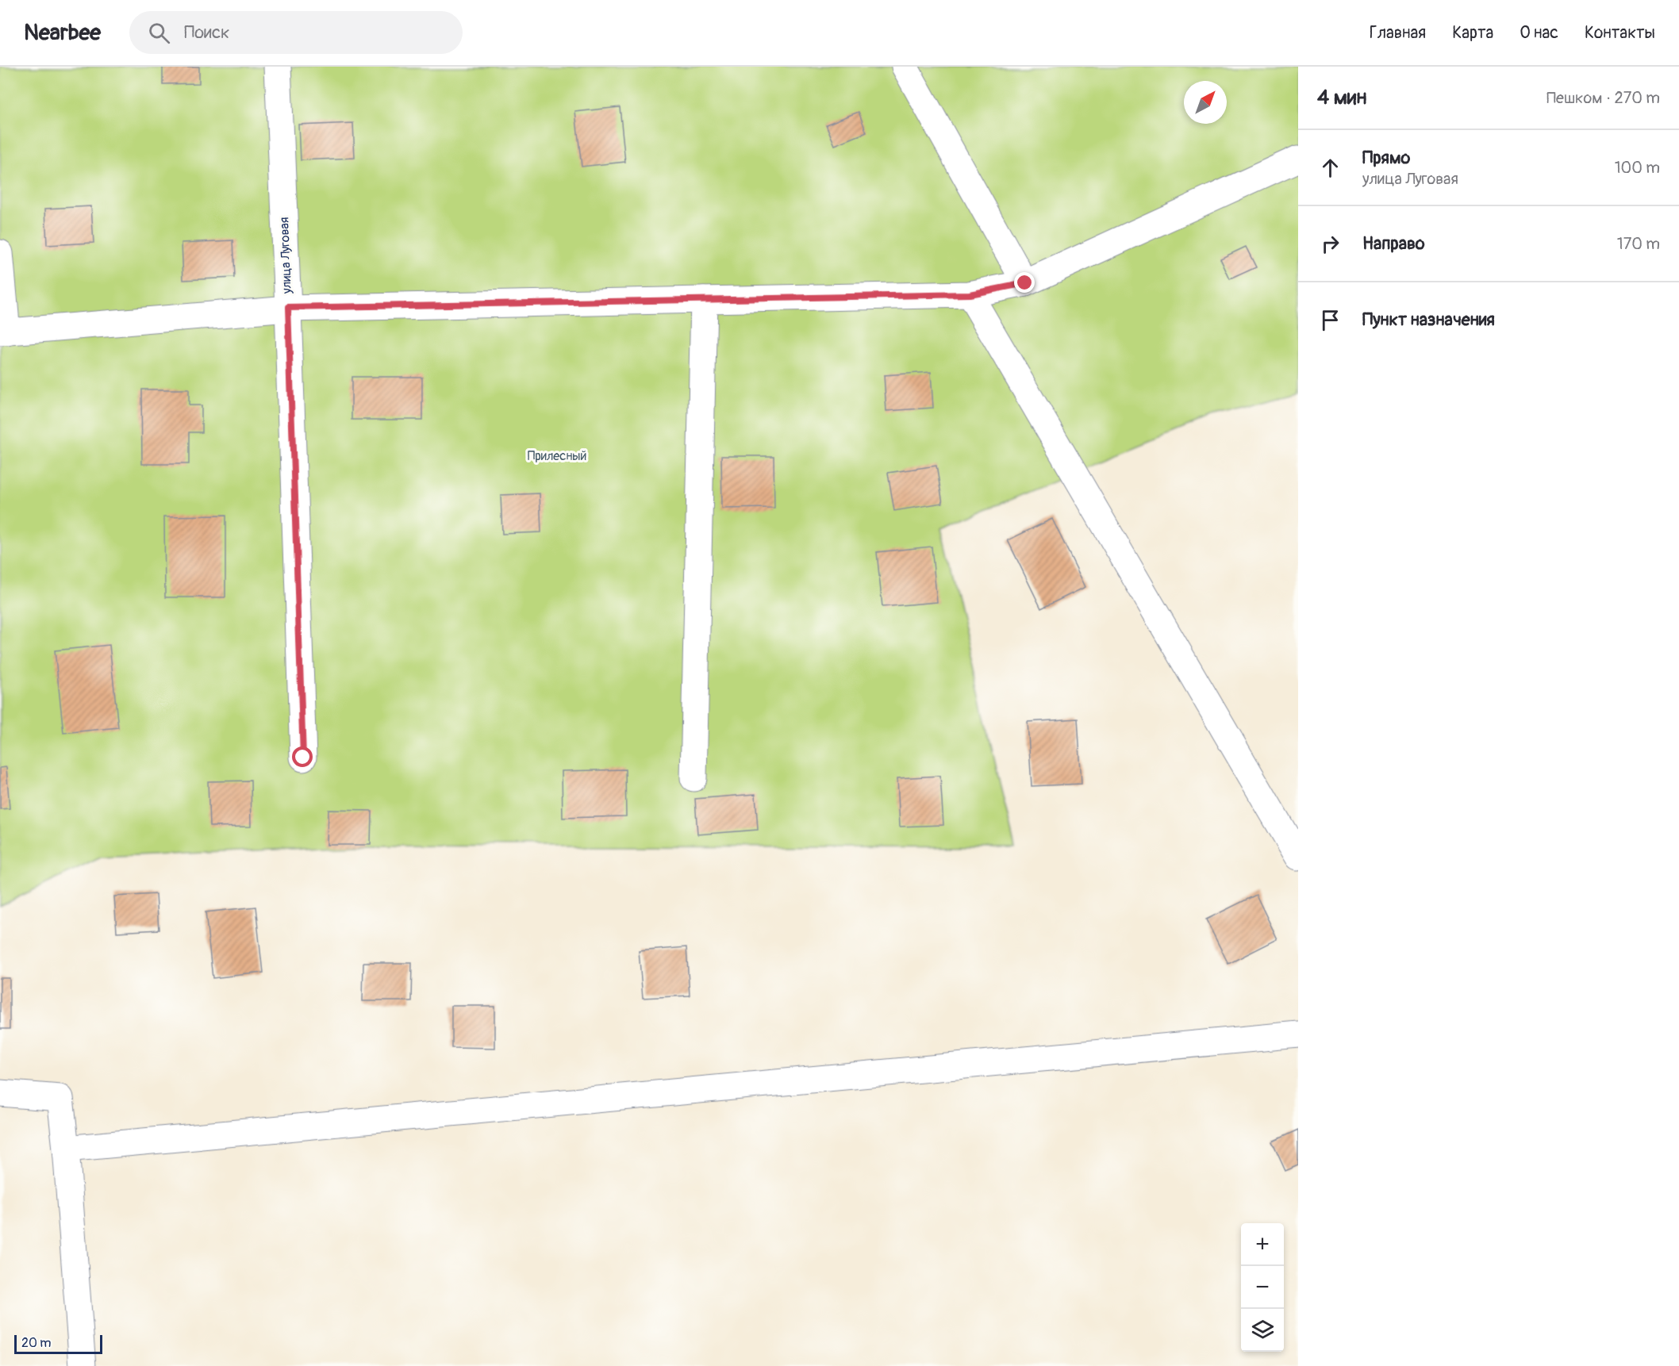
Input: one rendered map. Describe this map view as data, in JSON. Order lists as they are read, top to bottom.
{
  "streets": {
    "street": ["улица Луговая"]
  },
  "parks": ["Прилесный"],
  "scale_bar": "20 m",
  "north": "top right",
  "page": {
    "header": "Nearbee",
    "search": "Поиск",
    "nav": [
      "Главная",
      "Карта",
      "О нас",
      "Контакты"
    ],
    "heading": ["4 мин", "Пешком · 270 m"],
    "list": [
      ["Прямо", "улица Луговая", "100 m"],
      ["Направо", "170 m"],
      "Пункт назначения"
    ],
    "map_buttons": ["+", "−"],
    "scale": "20 m"
  }
}
